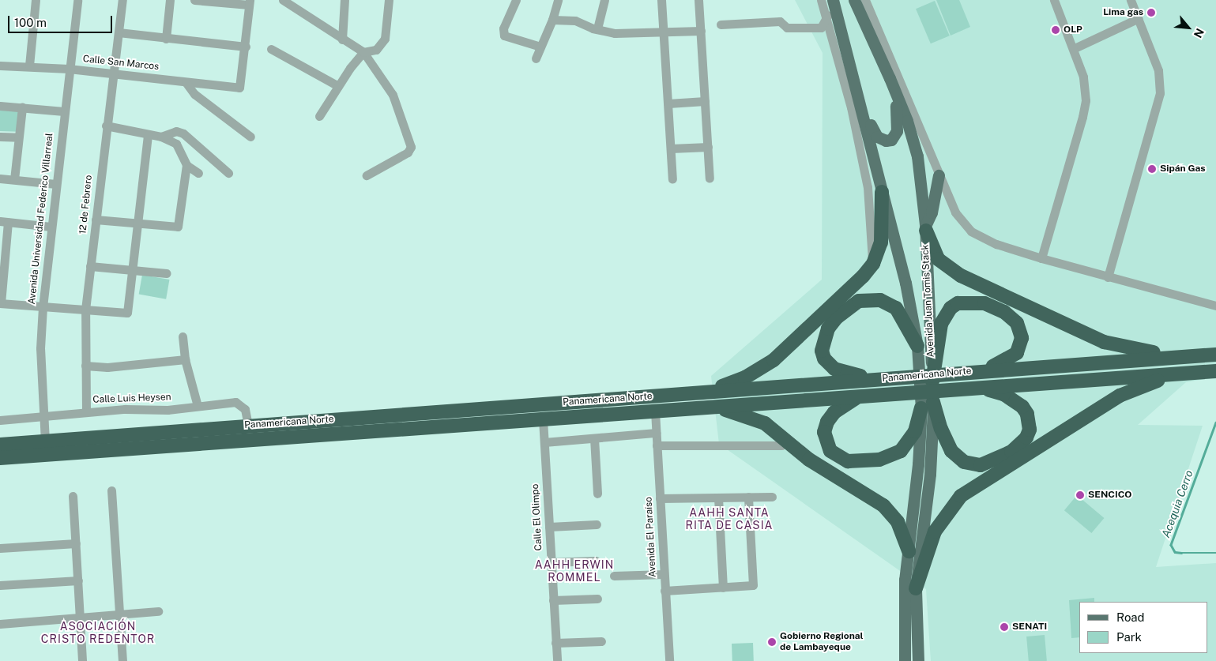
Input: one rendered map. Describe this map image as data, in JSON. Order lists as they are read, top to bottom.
{
  "streets": {
    "highway": ["Panamericana Norte"],
    "main road": ["Avenida Juan Tomis Stack"],
    "street": [
      "Calle San Marcos",
      "12 de Febrero",
      "Avenida Universidad Federico Villarreal",
      "Calle Luis Heysen",
      "Calle El Olimpo",
      "Avenida El Paraíso"
    ]
  },
  "crossings": [
    ["Calle San Marcos", "12 de Febrero"],
    ["Calle San Marcos", "Avenida Universidad Federico Villarreal"],
    ["12 de Febrero", "Calle Luis Heysen"],
    ["Avenida Universidad Federico Villarreal", "Panamericana Norte"],
    ["Avenida Universidad Federico Villarreal", "Calle Luis Heysen"],
    ["Avenida Juan Tomis Stack", "Panamericana Norte"],
    ["Panamericana Norte", "Calle Luis Heysen"],
    ["Panamericana Norte", "Calle El Olimpo"],
    ["Panamericana Norte", "Avenida El Paraíso"]
  ],
  "districts": ["AAHH SANTA RITA DE CASIA", "AAHH ERWIN ROMMEL", "ASOCIACIÓN CRISTO REDENTOR"],
  "water": ["Acequia Cerro"],
  "places": [
    "Lima gas",
    "OLP",
    "Sipán Gas",
    "SENCICO",
    "SENATI",
    "Gobierno Regional de Lambayeque"
  ],
  "legend": ["Road", "Park"],
  "scale_bar": "100 m",
  "north": "bottom right"
}
